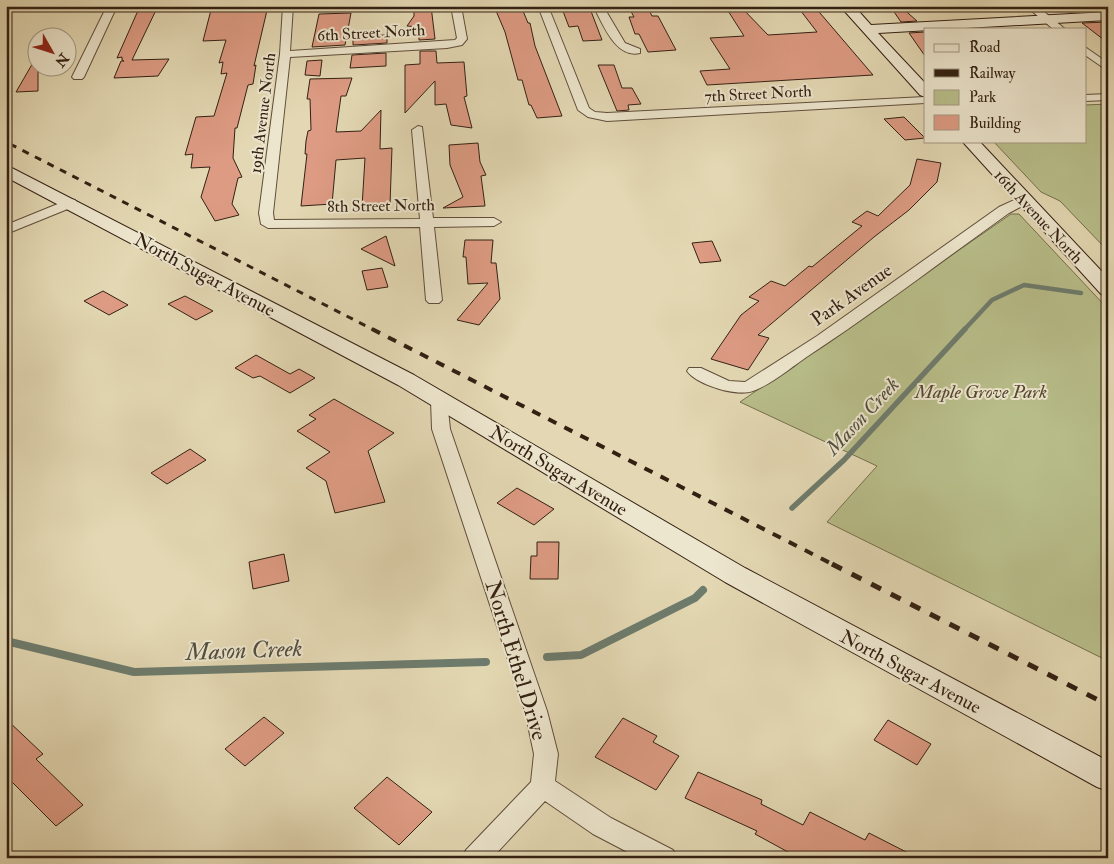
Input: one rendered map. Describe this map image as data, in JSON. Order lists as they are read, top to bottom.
{
  "streets": {
    "street": [
      "6th Street North",
      "7th Street North",
      "19th Avenue North",
      "8th Street North",
      "16th Avenue North",
      "North Sugar Avenue",
      "Park Avenue",
      "North Ethel Drive"
    ]
  },
  "crossings": [
    ["6th Street North", "19th Avenue North"],
    ["19th Avenue North", "8th Street North"],
    ["16th Avenue North", "Park Avenue"],
    ["North Sugar Avenue", "North Ethel Drive"]
  ],
  "water": ["Mason Creek"],
  "parks": ["Maple Grove Park"],
  "legend": [
    "Road",
    "Railway",
    "Park",
    "Building"
  ],
  "north": "bottom right"
}
